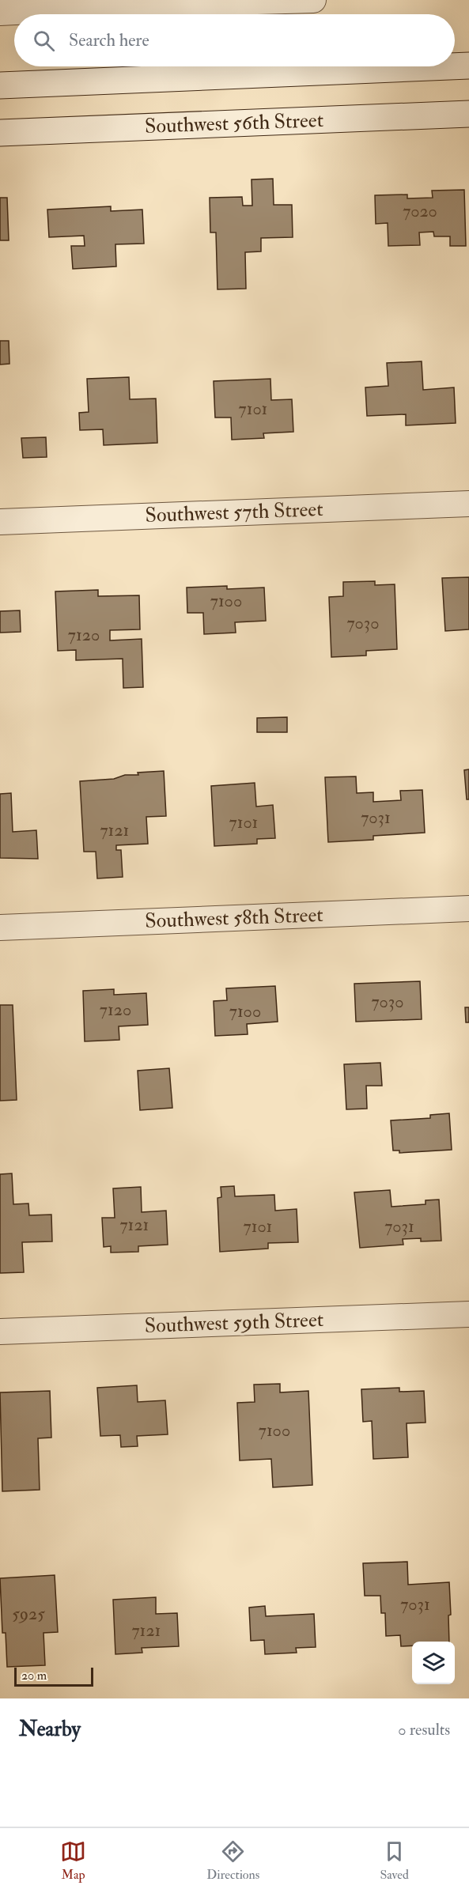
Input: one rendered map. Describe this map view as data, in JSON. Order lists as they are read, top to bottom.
{
  "streets": {
    "main road": ["Southwest 56th Street"],
    "street": ["Southwest 57th Street", "Southwest 58th Street", "Southwest 59th Street"]
  },
  "house_numbers": [
    "7020",
    "7101",
    "7100",
    "7030",
    "7120",
    "7031",
    "7101",
    "7121",
    "7030",
    "7120",
    "7100",
    "7121",
    "7101",
    "7031",
    "7100",
    "7031",
    "5925",
    "7121"
  ],
  "scale_bar": "20 m",
  "page": {
    "search": "Search here",
    "scale": "20 m",
    "heading": ["Nearby", "0 results"],
    "nav": ["Map", "Directions", "Saved"]
  }
}
